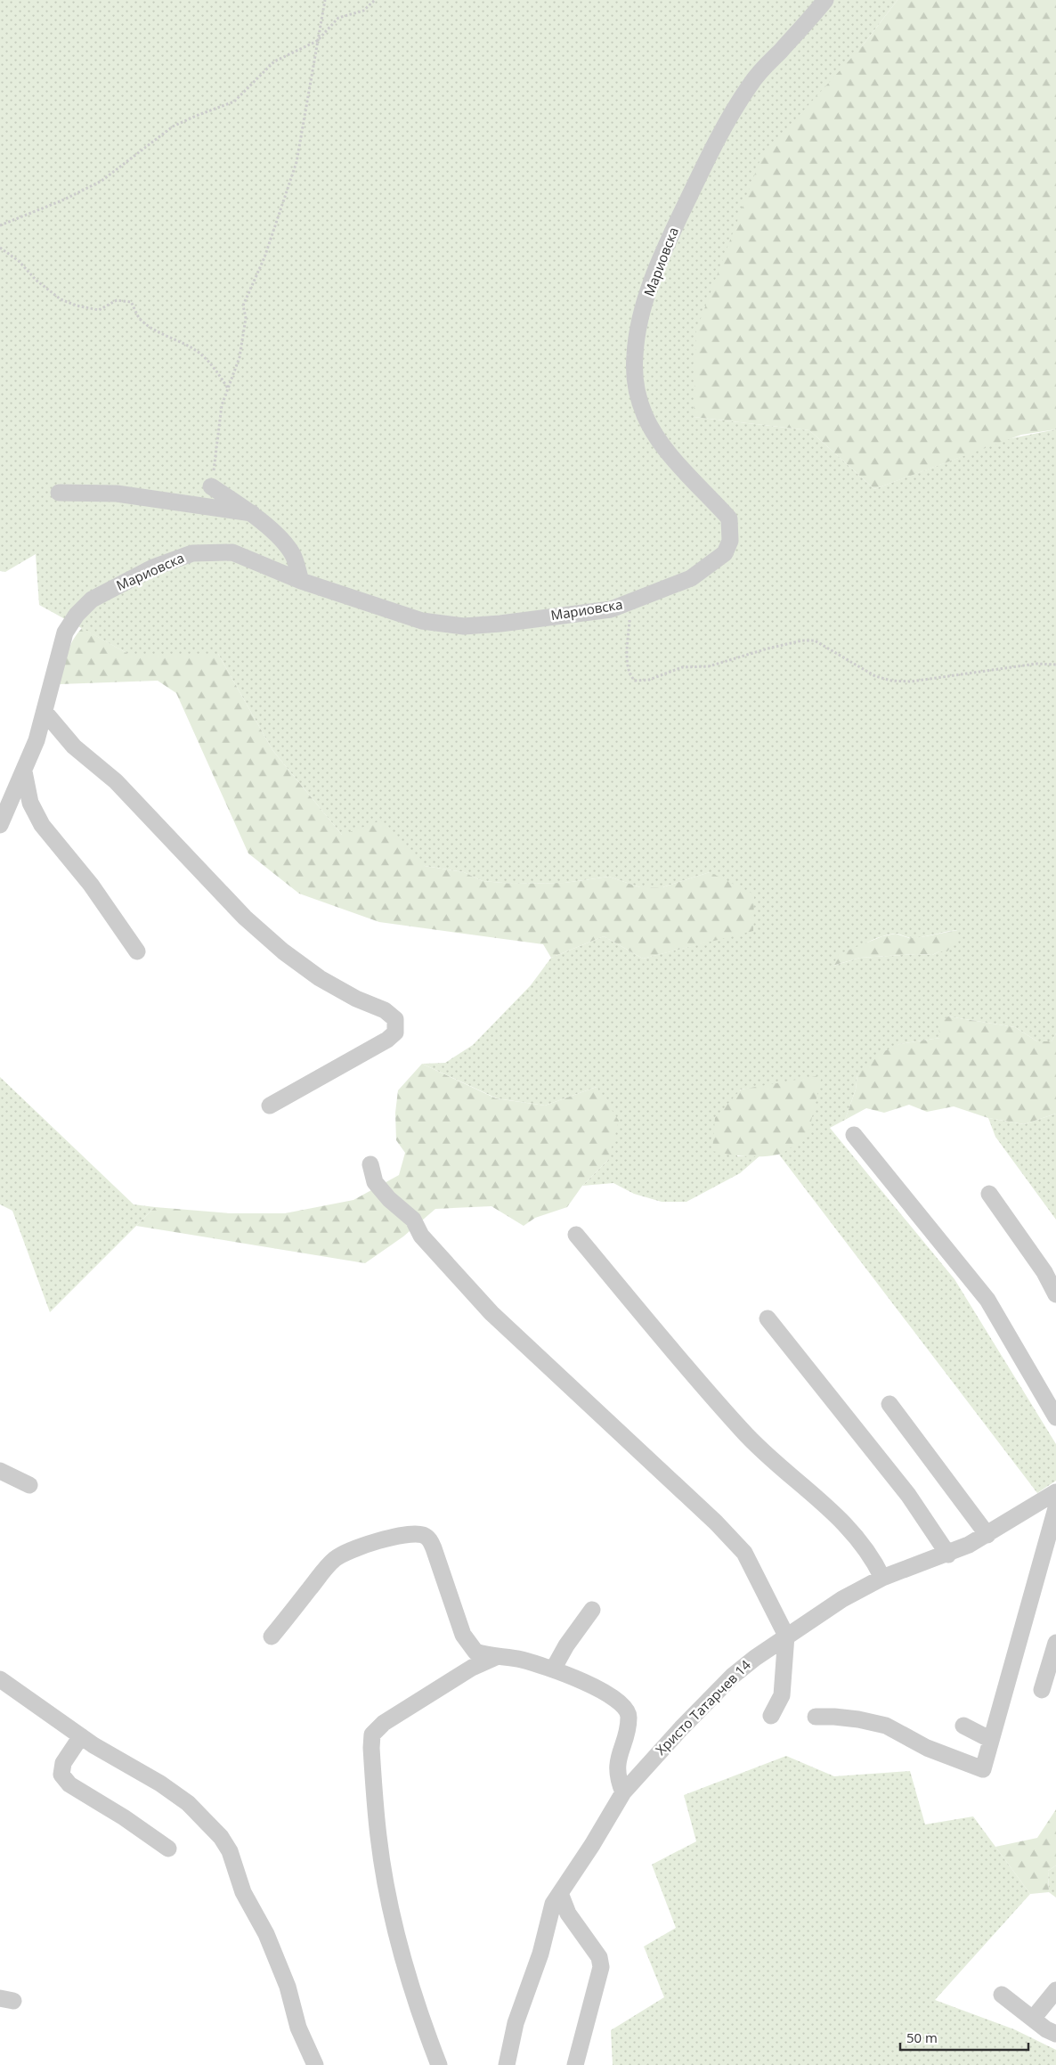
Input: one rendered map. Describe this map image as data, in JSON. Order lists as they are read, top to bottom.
{
  "streets": {
    "street": ["Мариовска", "Христо Татарчев 14"]
  },
  "scale_bar": "50 m"
}
